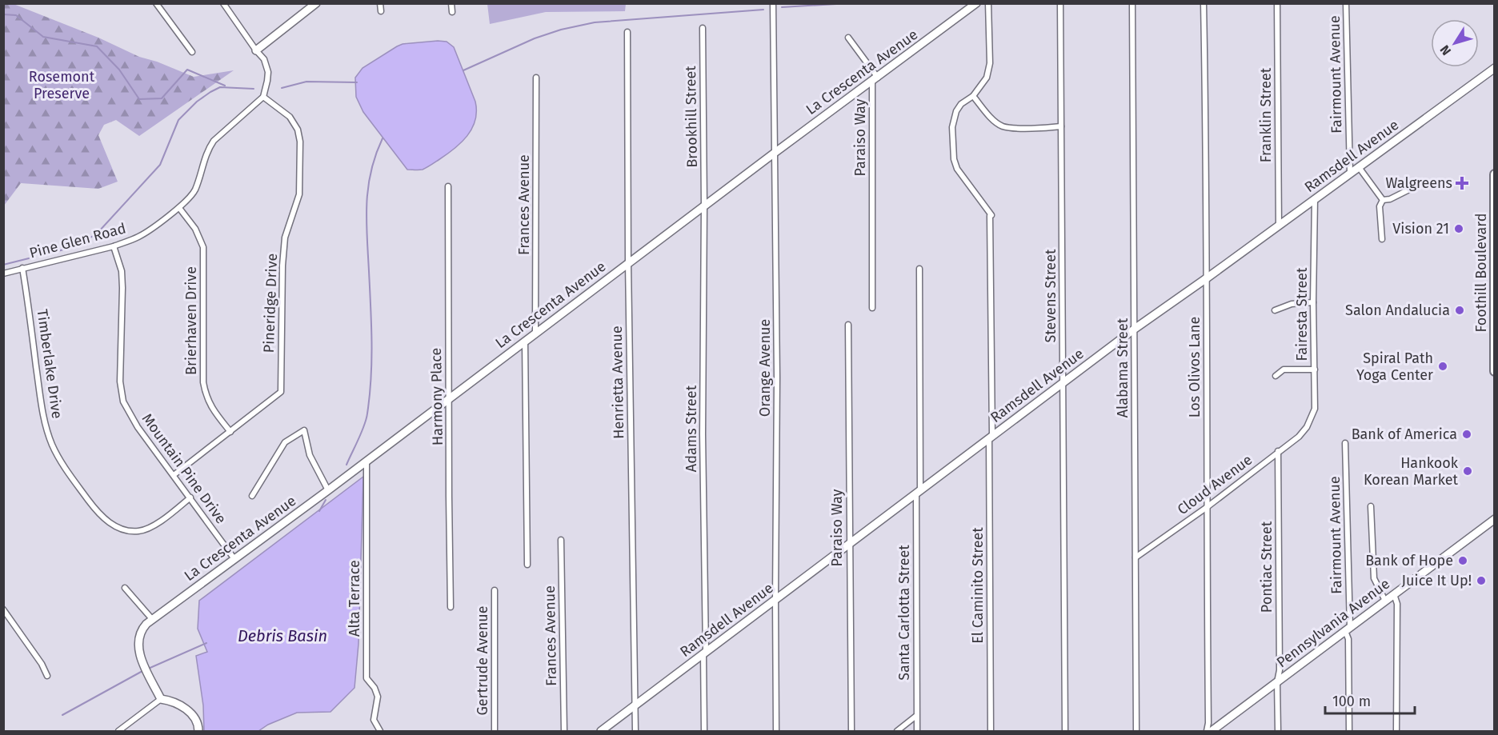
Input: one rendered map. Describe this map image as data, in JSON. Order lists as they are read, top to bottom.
{
  "streets": {
    "main road": ["Foothill Boulevard"],
    "street": [
      "La Crescenta Avenue",
      "Fairmount Avenue",
      "Franklin Street",
      "Brookhill Street",
      "Paraiso Way",
      "Ramsdell Avenue",
      "Frances Avenue",
      "Pine Glen Road",
      "Stevens Street",
      "Pineridge Drive",
      "Fairesta Street",
      "Brierhaven Drive",
      "Timberlake Drive",
      "Los Olivos Lane",
      "Orange Avenue",
      "Alabama Street",
      "Henrietta Avenue",
      "Harmony Place",
      "Adams Street",
      "Mountain Pine Drive",
      "Cloud Avenue",
      "Pontiac Street",
      "El Caminito Street",
      "Alta Terrace",
      "Santa Carlotta Street",
      "Pennsylvania Avenue",
      "Gertrude Avenue"
    ]
  },
  "crossings": [
    ["La Crescenta Avenue", "Brookhill Street"],
    ["La Crescenta Avenue", "Paraiso Way"],
    ["La Crescenta Avenue", "Frances Avenue"],
    ["La Crescenta Avenue", "Orange Avenue"],
    ["La Crescenta Avenue", "Henrietta Avenue"],
    ["La Crescenta Avenue", "Harmony Place"],
    ["La Crescenta Avenue", "Adams Street"],
    ["La Crescenta Avenue", "Mountain Pine Drive"],
    ["La Crescenta Avenue", "Alta Terrace"],
    ["Fairmount Avenue", "Ramsdell Avenue"],
    ["Fairmount Avenue", "Pennsylvania Avenue"],
    ["Franklin Street", "Ramsdell Avenue"],
    ["Brookhill Street", "Adams Street"],
    ["Paraiso Way", "Ramsdell Avenue"],
    ["Ramsdell Avenue", "Stevens Street"],
    ["Ramsdell Avenue", "Fairesta Street"],
    ["Ramsdell Avenue", "Los Olivos Lane"],
    ["Ramsdell Avenue", "Orange Avenue"],
    ["Ramsdell Avenue", "Alabama Street"],
    ["Ramsdell Avenue", "Henrietta Avenue"],
    ["Ramsdell Avenue", "Adams Street"],
    ["Ramsdell Avenue", "El Caminito Street"],
    ["Ramsdell Avenue", "Santa Carlotta Street"],
    ["Pine Glen Road", "Pineridge Drive"],
    ["Pine Glen Road", "Brierhaven Drive"],
    ["Pine Glen Road", "Timberlake Drive"],
    ["Pine Glen Road", "Mountain Pine Drive"],
    ["Pineridge Drive", "Brierhaven Drive"],
    ["Pineridge Drive", "Mountain Pine Drive"],
    ["Fairesta Street", "Cloud Avenue"],
    ["Timberlake Drive", "Mountain Pine Drive"],
    ["Los Olivos Lane", "Cloud Avenue"],
    ["Alabama Street", "Cloud Avenue"],
    ["Cloud Avenue", "Pontiac Street"],
    ["Pontiac Street", "Pennsylvania Avenue"]
  ],
  "water": ["Debris Basin"],
  "parks": ["Rosemont Preserve"],
  "places": {
    "health": ["Walgreens"],
    "other": [
      "Vision 21",
      "Salon Andalucia",
      "Spiral Path Yoga Center",
      "Bank of America",
      "Hankook Korean Market",
      "Bank of Hope",
      "Juice It Up!"
    ]
  },
  "scale_bar": "100 m",
  "north": "bottom left"
}
